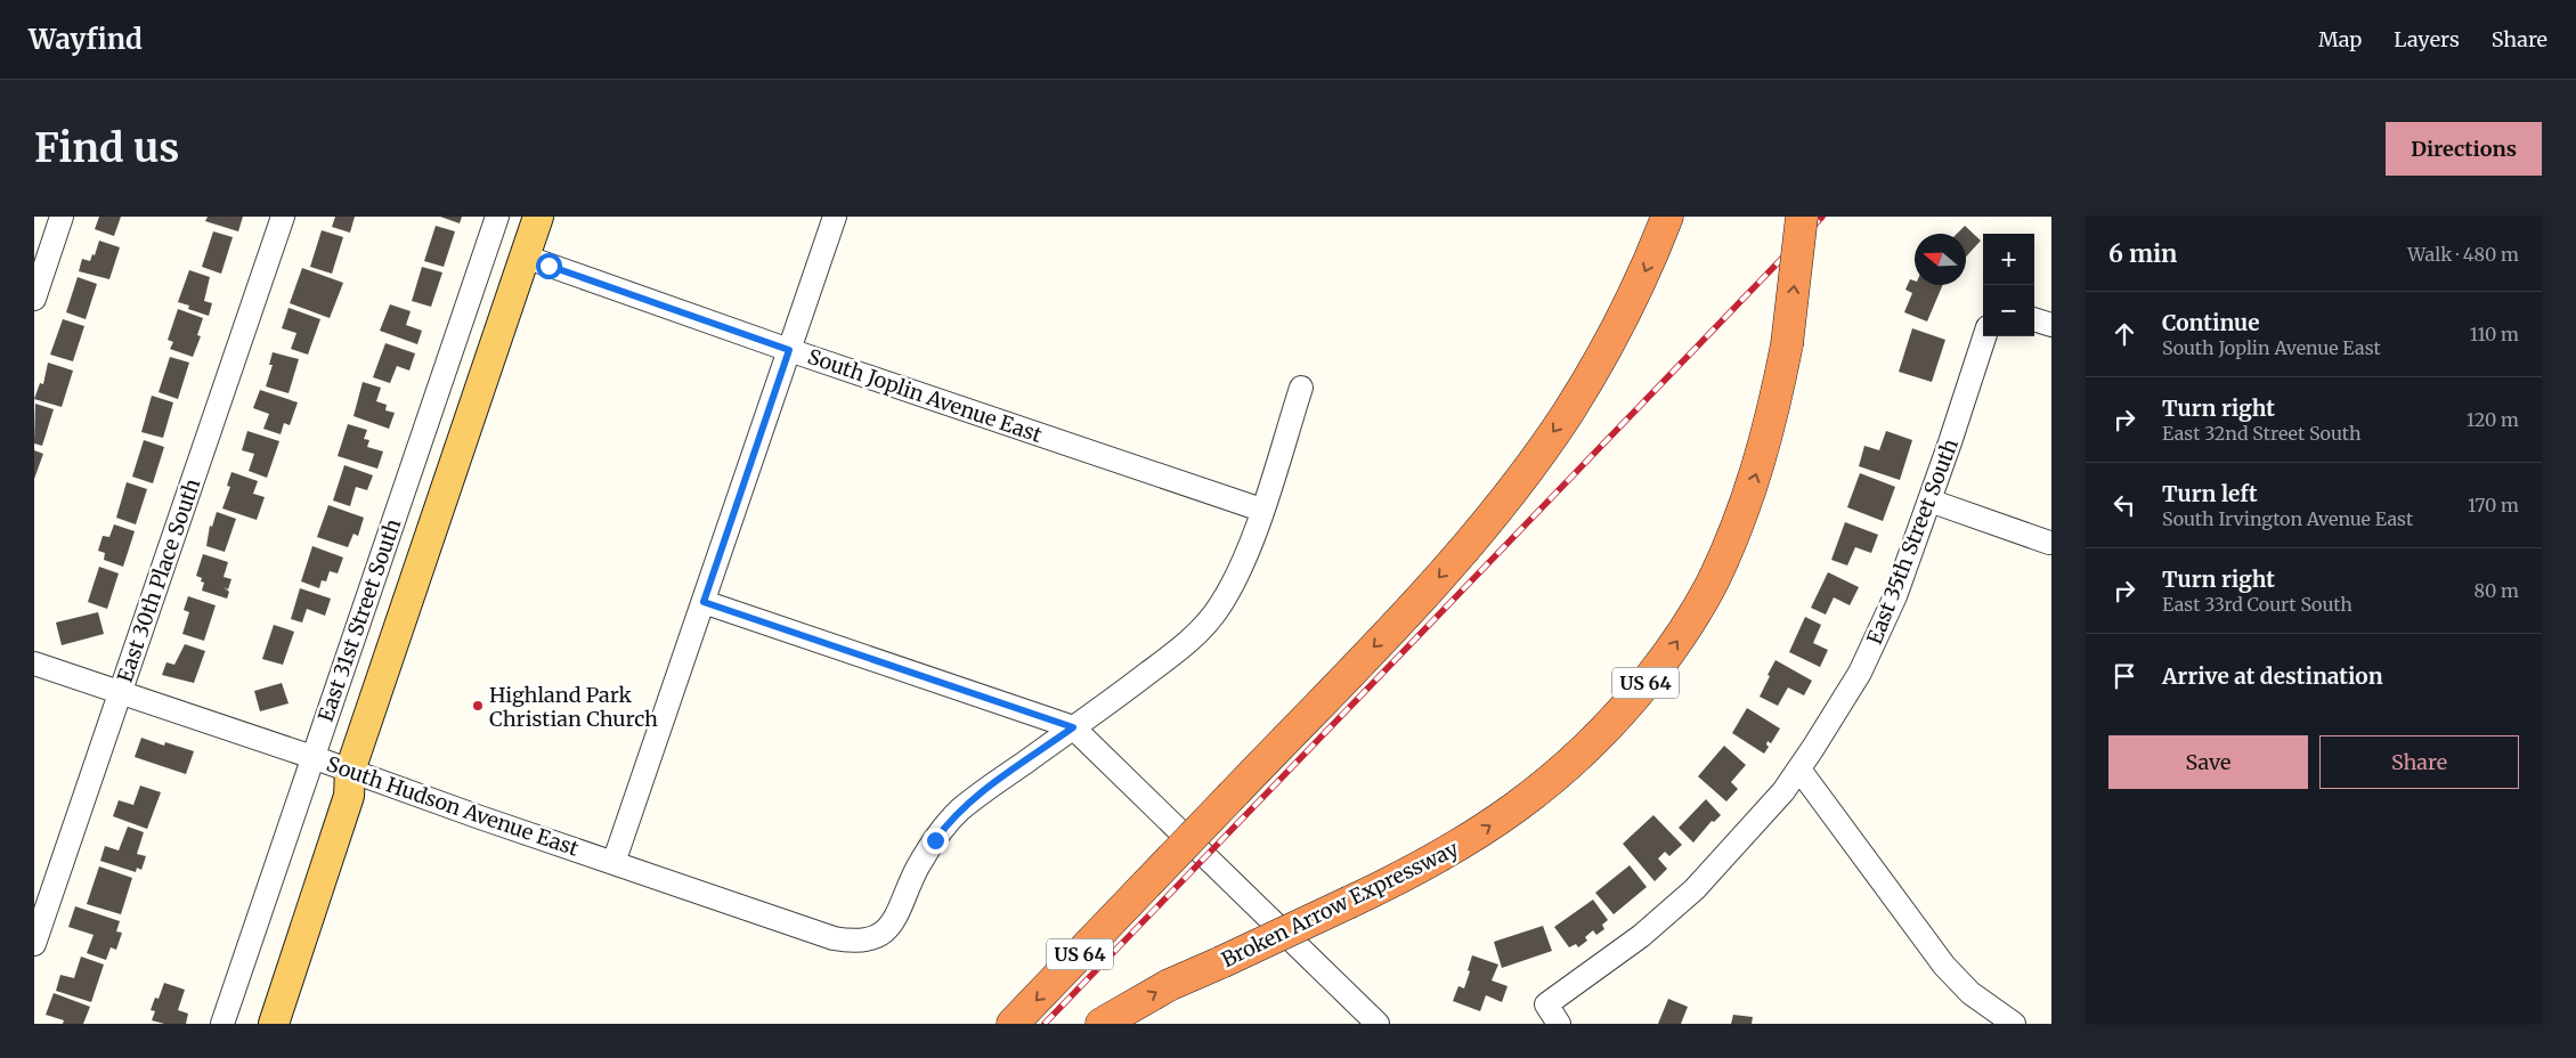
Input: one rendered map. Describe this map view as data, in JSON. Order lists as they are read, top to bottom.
{
  "streets": {
    "highway": ["US 64", "Broken Arrow Expressway"],
    "main road": ["East 31st Street South"],
    "street": [
      "South Joplin Avenue East",
      "East 35th Street South",
      "East 30th Place South",
      "South Hudson Avenue East"
    ]
  },
  "crossings": [
    ["South Joplin Avenue East", "East 31st Street South"],
    ["East 30th Place South", "South Hudson Avenue East"],
    ["East 31st Street South", "South Hudson Avenue East"]
  ],
  "places": ["Highland Park Christian Church"],
  "north": "left",
  "page": {
    "header": "Wayfind",
    "nav": ["Map", "Layers", "Share"],
    "buttons": [
      "Directions",
      ["Save", "Share"]
    ],
    "title": "Find us",
    "heading": ["6 min", "Walk · 480 m"],
    "map_buttons": ["+", "−"],
    "list": [
      ["Continue", "South Joplin Avenue East", "110 m"],
      ["Turn right", "East 32nd Street South", "120 m"],
      ["Turn left", "South Irvington Avenue East", "170 m"],
      ["Turn right", "East 33rd Court South", "80 m"],
      "Arrive at destination"
    ]
  }
}
